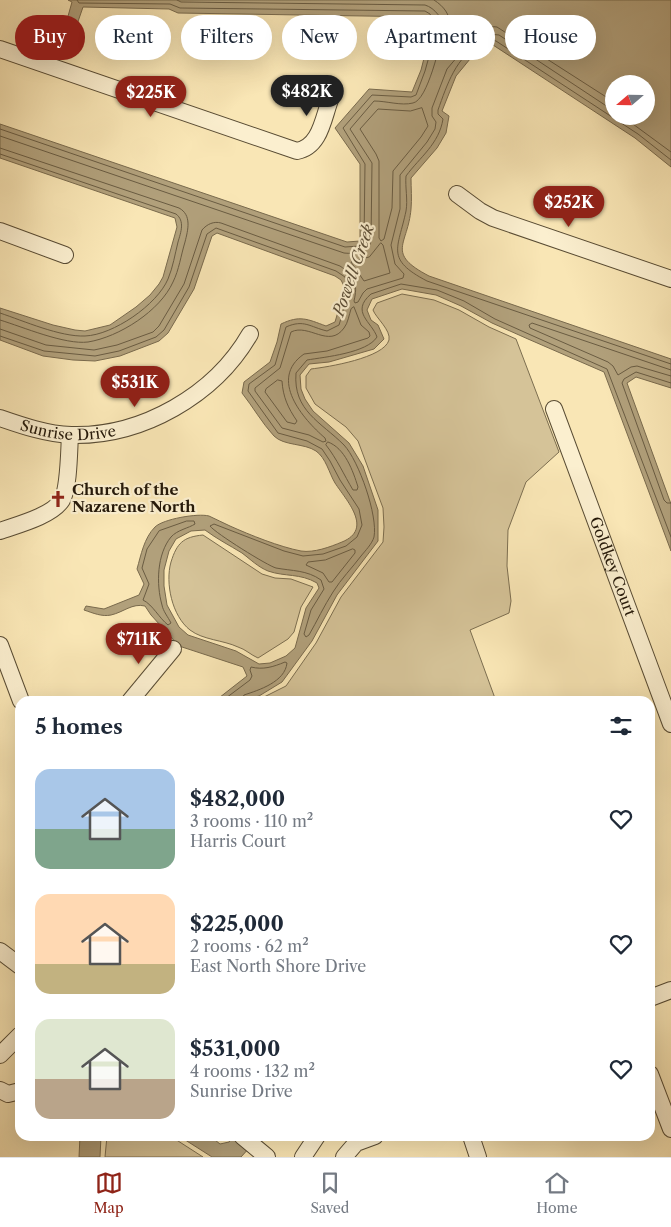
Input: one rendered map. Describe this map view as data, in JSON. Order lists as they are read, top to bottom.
{
  "streets": {
    "street": ["Sunrise Drive", "Goldkey Court"]
  },
  "water": ["Powell Creek"],
  "places": {
    "church": ["Church of the Nazarene North"]
  },
  "north": "left",
  "page": {
    "chip": [
      "Buy",
      "Rent",
      "Filters",
      "New",
      "Apartment",
      "House"
    ],
    "price": [
      "$482K",
      "$225K",
      "$252K",
      "$531K",
      "$711K"
    ],
    "heading": "5 homes",
    "list": [
      {
        "name": "$482,000",
        "note": "3 rooms · 110 m² · Harris Court"
      },
      {
        "name": "$225,000",
        "note": "2 rooms · 62 m² · East North Shore Drive"
      },
      {
        "name": "$531,000",
        "note": "4 rooms · 132 m² · Sunrise Drive"
      }
    ],
    "tabs": ["Map", "Saved", "Home"]
  }
}
